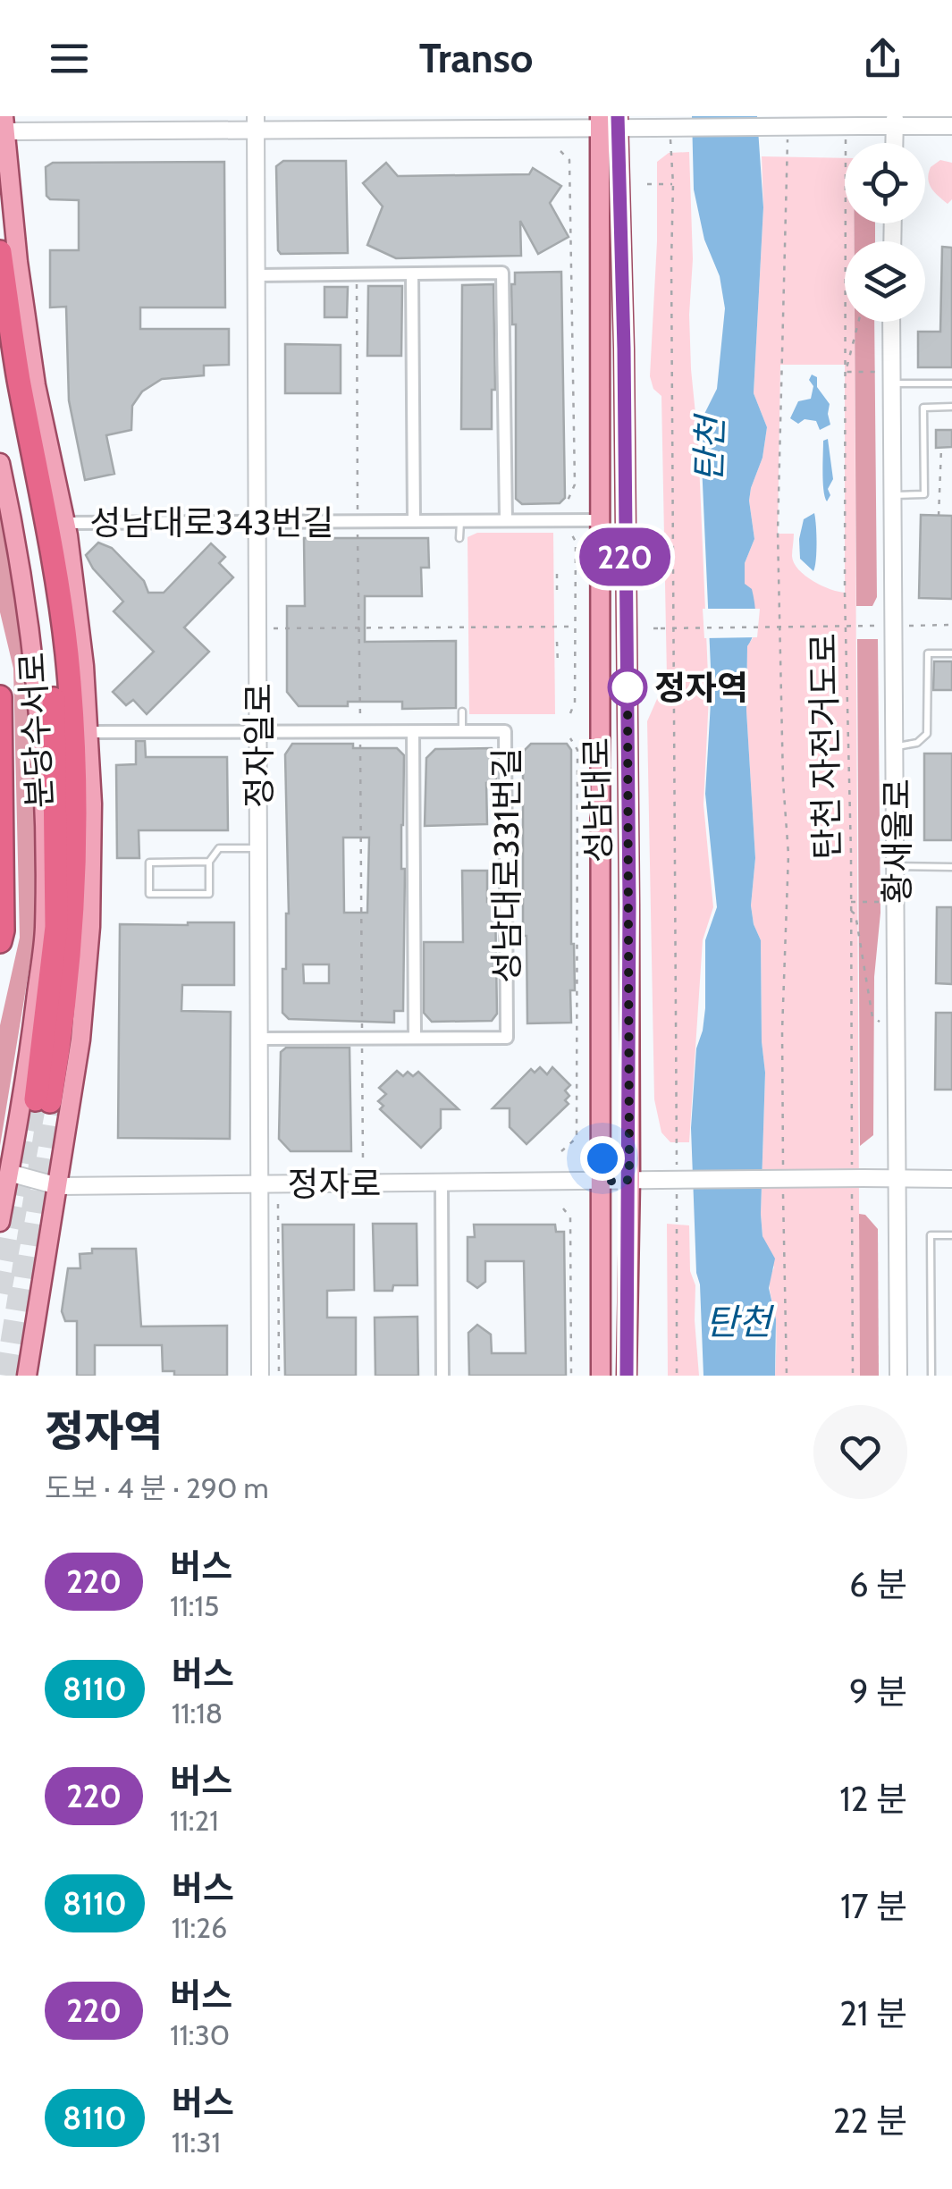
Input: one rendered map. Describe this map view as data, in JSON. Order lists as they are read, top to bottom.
{
  "streets": {
    "highway": ["분당수서로"],
    "main road": ["성남대로"],
    "street": [
      "성남대로343번길",
      "정자일로",
      "황새울로",
      "성남대로331번길",
      "정자로"
    ],
    "path": ["탄천 자전거도로"]
  },
  "crossings": [
    ["성남대로343번길", "정자일로"],
    ["성남대로343번길", "성남대로"],
    ["정자일로", "성남대로331번길"],
    ["정자일로", "정자로"],
    ["탄천 자전거도로", "정자로"],
    ["성남대로", "정자로"]
  ],
  "water": ["탄천"],
  "places": ["정자역"],
  "lines": ["bus line 220"],
  "page": {
    "header": "Transo",
    "on_map": "220",
    "heading": ["정자역", "도보 · 4 분 · 290 m"],
    "list": [
      {
        "mark": "220",
        "name": "버스",
        "note": "11:15",
        "value": "6 분"
      },
      {
        "mark": "8110",
        "name": "버스",
        "note": "11:18",
        "value": "9 분"
      },
      {
        "mark": "220",
        "name": "버스",
        "note": "11:21",
        "value": "12 분"
      },
      {
        "mark": "8110",
        "name": "버스",
        "note": "11:26",
        "value": "17 분"
      },
      {
        "mark": "220",
        "name": "버스",
        "note": "11:30",
        "value": "21 분"
      },
      {
        "mark": "8110",
        "name": "버스",
        "note": "11:31",
        "value": "22 분"
      }
    ]
  }
}
